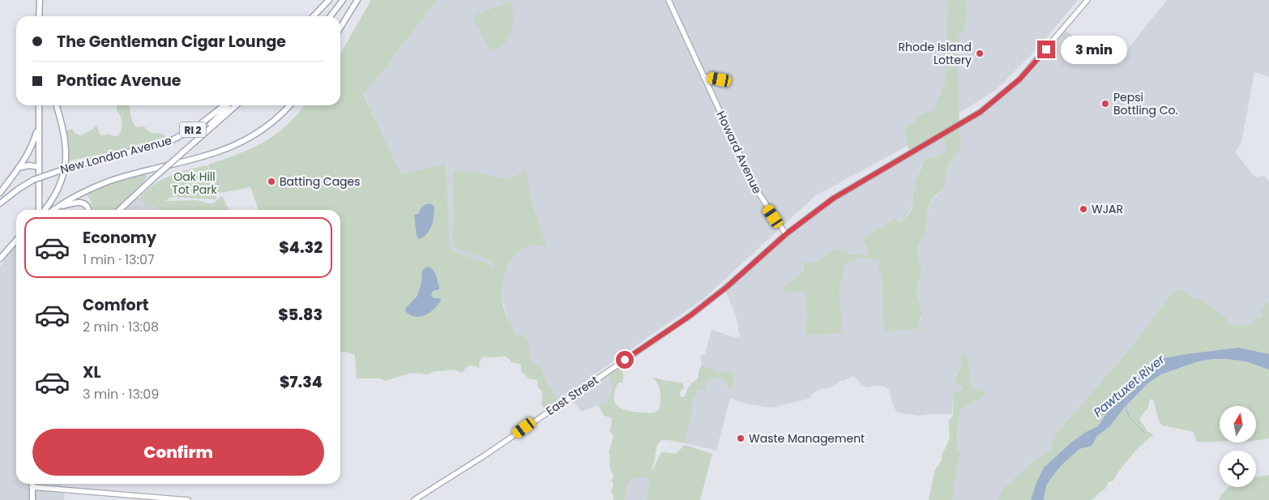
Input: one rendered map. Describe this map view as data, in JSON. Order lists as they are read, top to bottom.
{
  "streets": {
    "main road": [
      "RI 2",
      "Howard Avenue",
      "New London Avenue",
      "East Street"
    ]
  },
  "crossings": [
    ["Howard Avenue", "East Street"]
  ],
  "water": ["Pawtuxet River"],
  "parks": ["Oak Hill Tot Park"],
  "places": [
    "Rhode Island Lottery",
    "Pepsi Bottling Co.",
    "Batting Cages",
    "WJAR",
    "Waste Management"
  ],
  "north": "top",
  "page": {
    "banner": ["The Gentleman Cigar Lounge", "Pontiac Avenue"],
    "bubble": "3 min",
    "list": [
      {
        "name": "Economy",
        "note": "1 min · 13:07",
        "value": "$4.32"
      },
      {
        "name": "Comfort",
        "note": "2 min · 13:08",
        "value": "$5.83"
      },
      {
        "name": "XL",
        "note": "3 min · 13:09",
        "value": "$7.34"
      }
    ],
    "buttons": "Confirm"
  }
}
